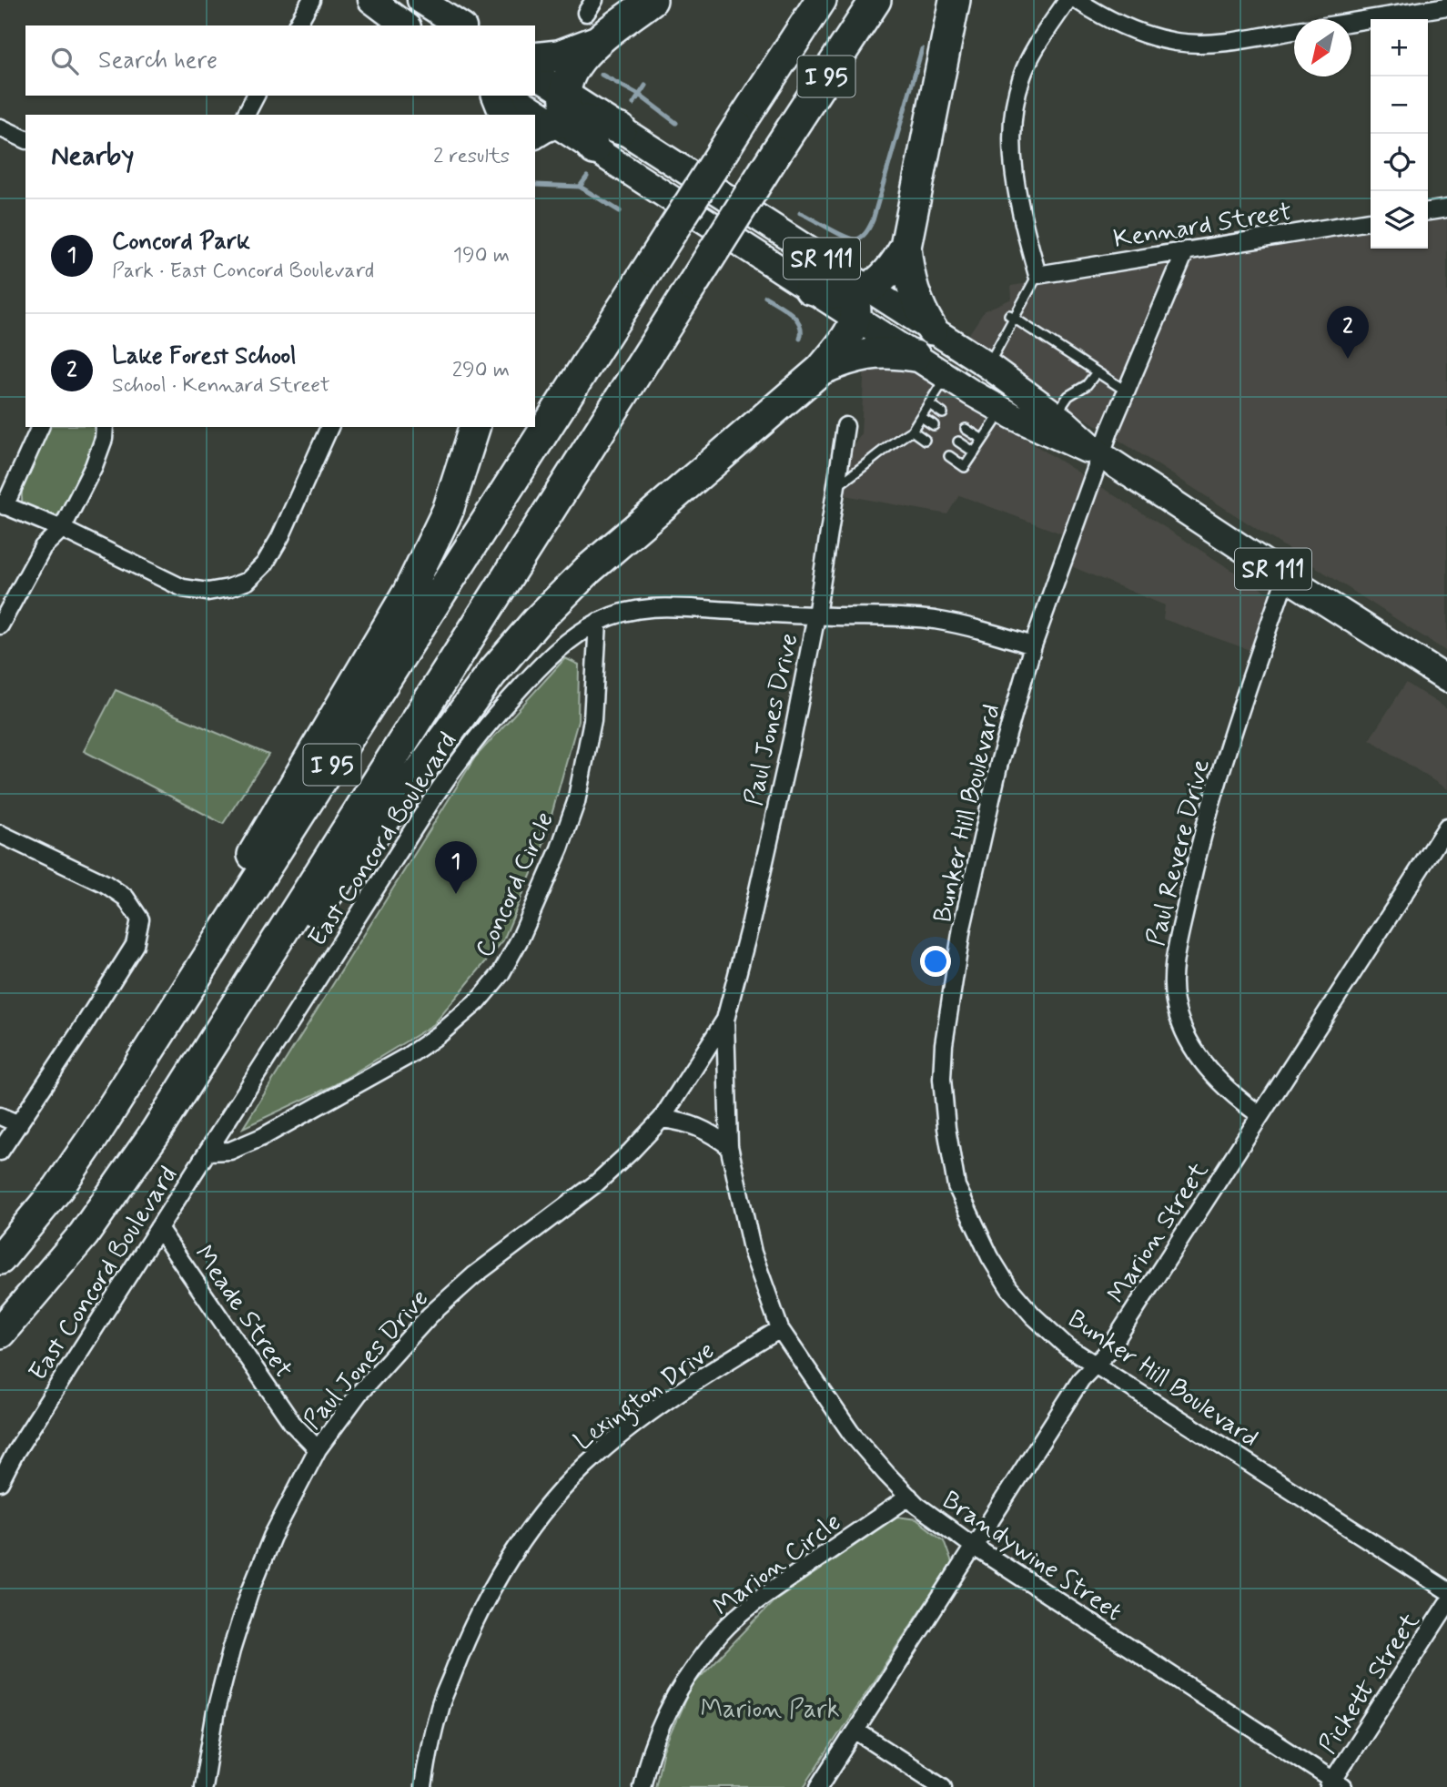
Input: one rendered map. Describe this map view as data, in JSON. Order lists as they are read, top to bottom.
{
  "streets": {
    "highway": ["I 95"],
    "main road": ["SR 111"],
    "street": [
      "Kennard Street",
      "Paul Jones Drive",
      "Bunker Hill Boulevard",
      "East Concord Boulevard",
      "Paul Revere Drive",
      "Concord Circle",
      "Marion Street",
      "Meade Street",
      "Lexington Drive",
      "Brandywine Street",
      "Marion Circle",
      "Pickett Street"
    ]
  },
  "crossings": [
    ["Kennard Street", "Bunker Hill Boulevard"],
    ["SR 111", "Bunker Hill Boulevard"],
    ["SR 111", "Paul Revere Drive"],
    ["Paul Jones Drive", "East Concord Boulevard"],
    ["Paul Jones Drive", "Meade Street"],
    ["Paul Jones Drive", "Brandywine Street"],
    ["Bunker Hill Boulevard", "East Concord Boulevard"],
    ["Bunker Hill Boulevard", "Marion Street"],
    ["East Concord Boulevard", "Concord Circle"],
    ["East Concord Boulevard", "Meade Street"],
    ["Paul Revere Drive", "Marion Street"],
    ["Marion Street", "Brandywine Street"],
    ["Lexington Drive", "Brandywine Street"],
    ["Brandywine Street", "Marion Circle"],
    ["Brandywine Street", "Pickett Street"]
  ],
  "parks": ["Marion Park"],
  "north": "bottom left",
  "page": {
    "map_buttons": ["+", "−"],
    "search": "Search here",
    "heading": ["Nearby", "2 results"],
    "list": [
      {
        "mark": "1",
        "name": "Concord Park",
        "note": "Park · East Concord Boulevard",
        "value": "190 m"
      },
      {
        "mark": "2",
        "name": "Lake Forest School",
        "note": "School · Kennard Street",
        "value": "290 m"
      }
    ],
    "pins": ["2", "1"]
  }
}
